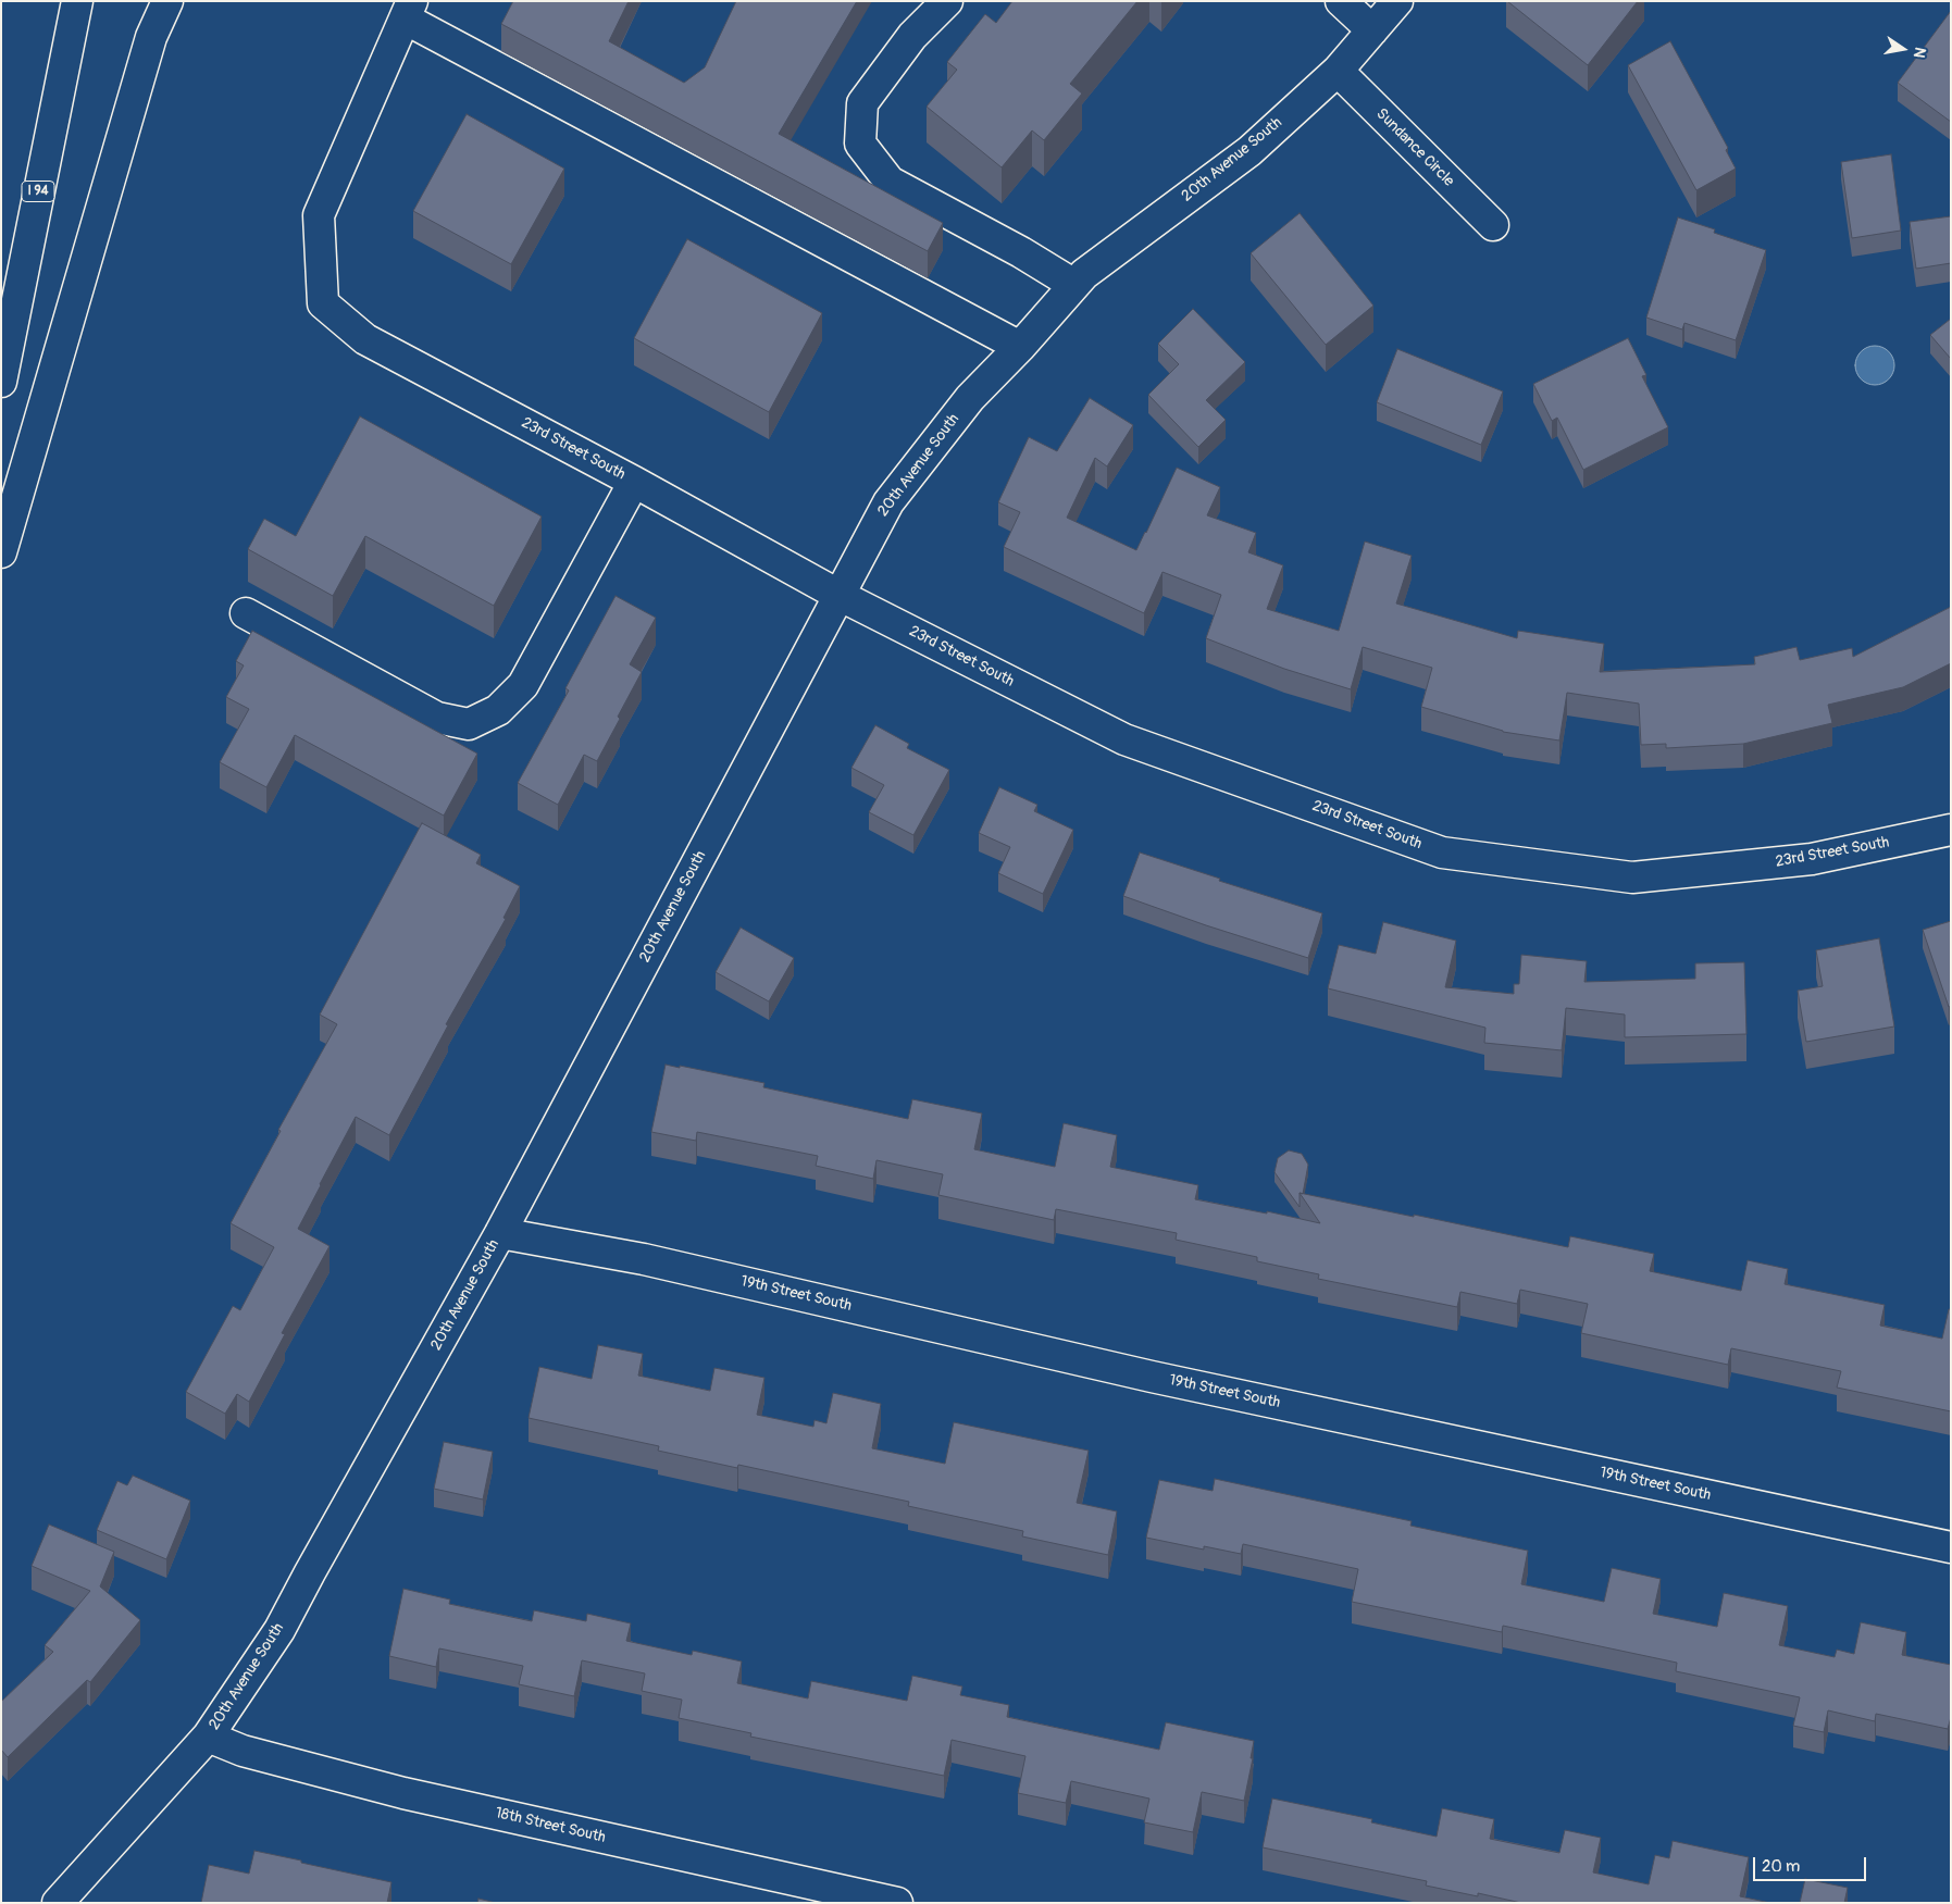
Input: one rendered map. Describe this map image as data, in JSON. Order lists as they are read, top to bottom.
{
  "streets": {
    "main road": [
      "Sundance Circle",
      "20th Avenue South",
      "I 94",
      "23rd Street South",
      "19th Street South",
      "18th Street South"
    ]
  },
  "crossings": [
    ["Sundance Circle", "20th Avenue South"],
    ["20th Avenue South", "23rd Street South"],
    ["20th Avenue South", "19th Street South"],
    ["20th Avenue South", "18th Street South"]
  ],
  "scale_bar": "20 m",
  "north": "right"
}
